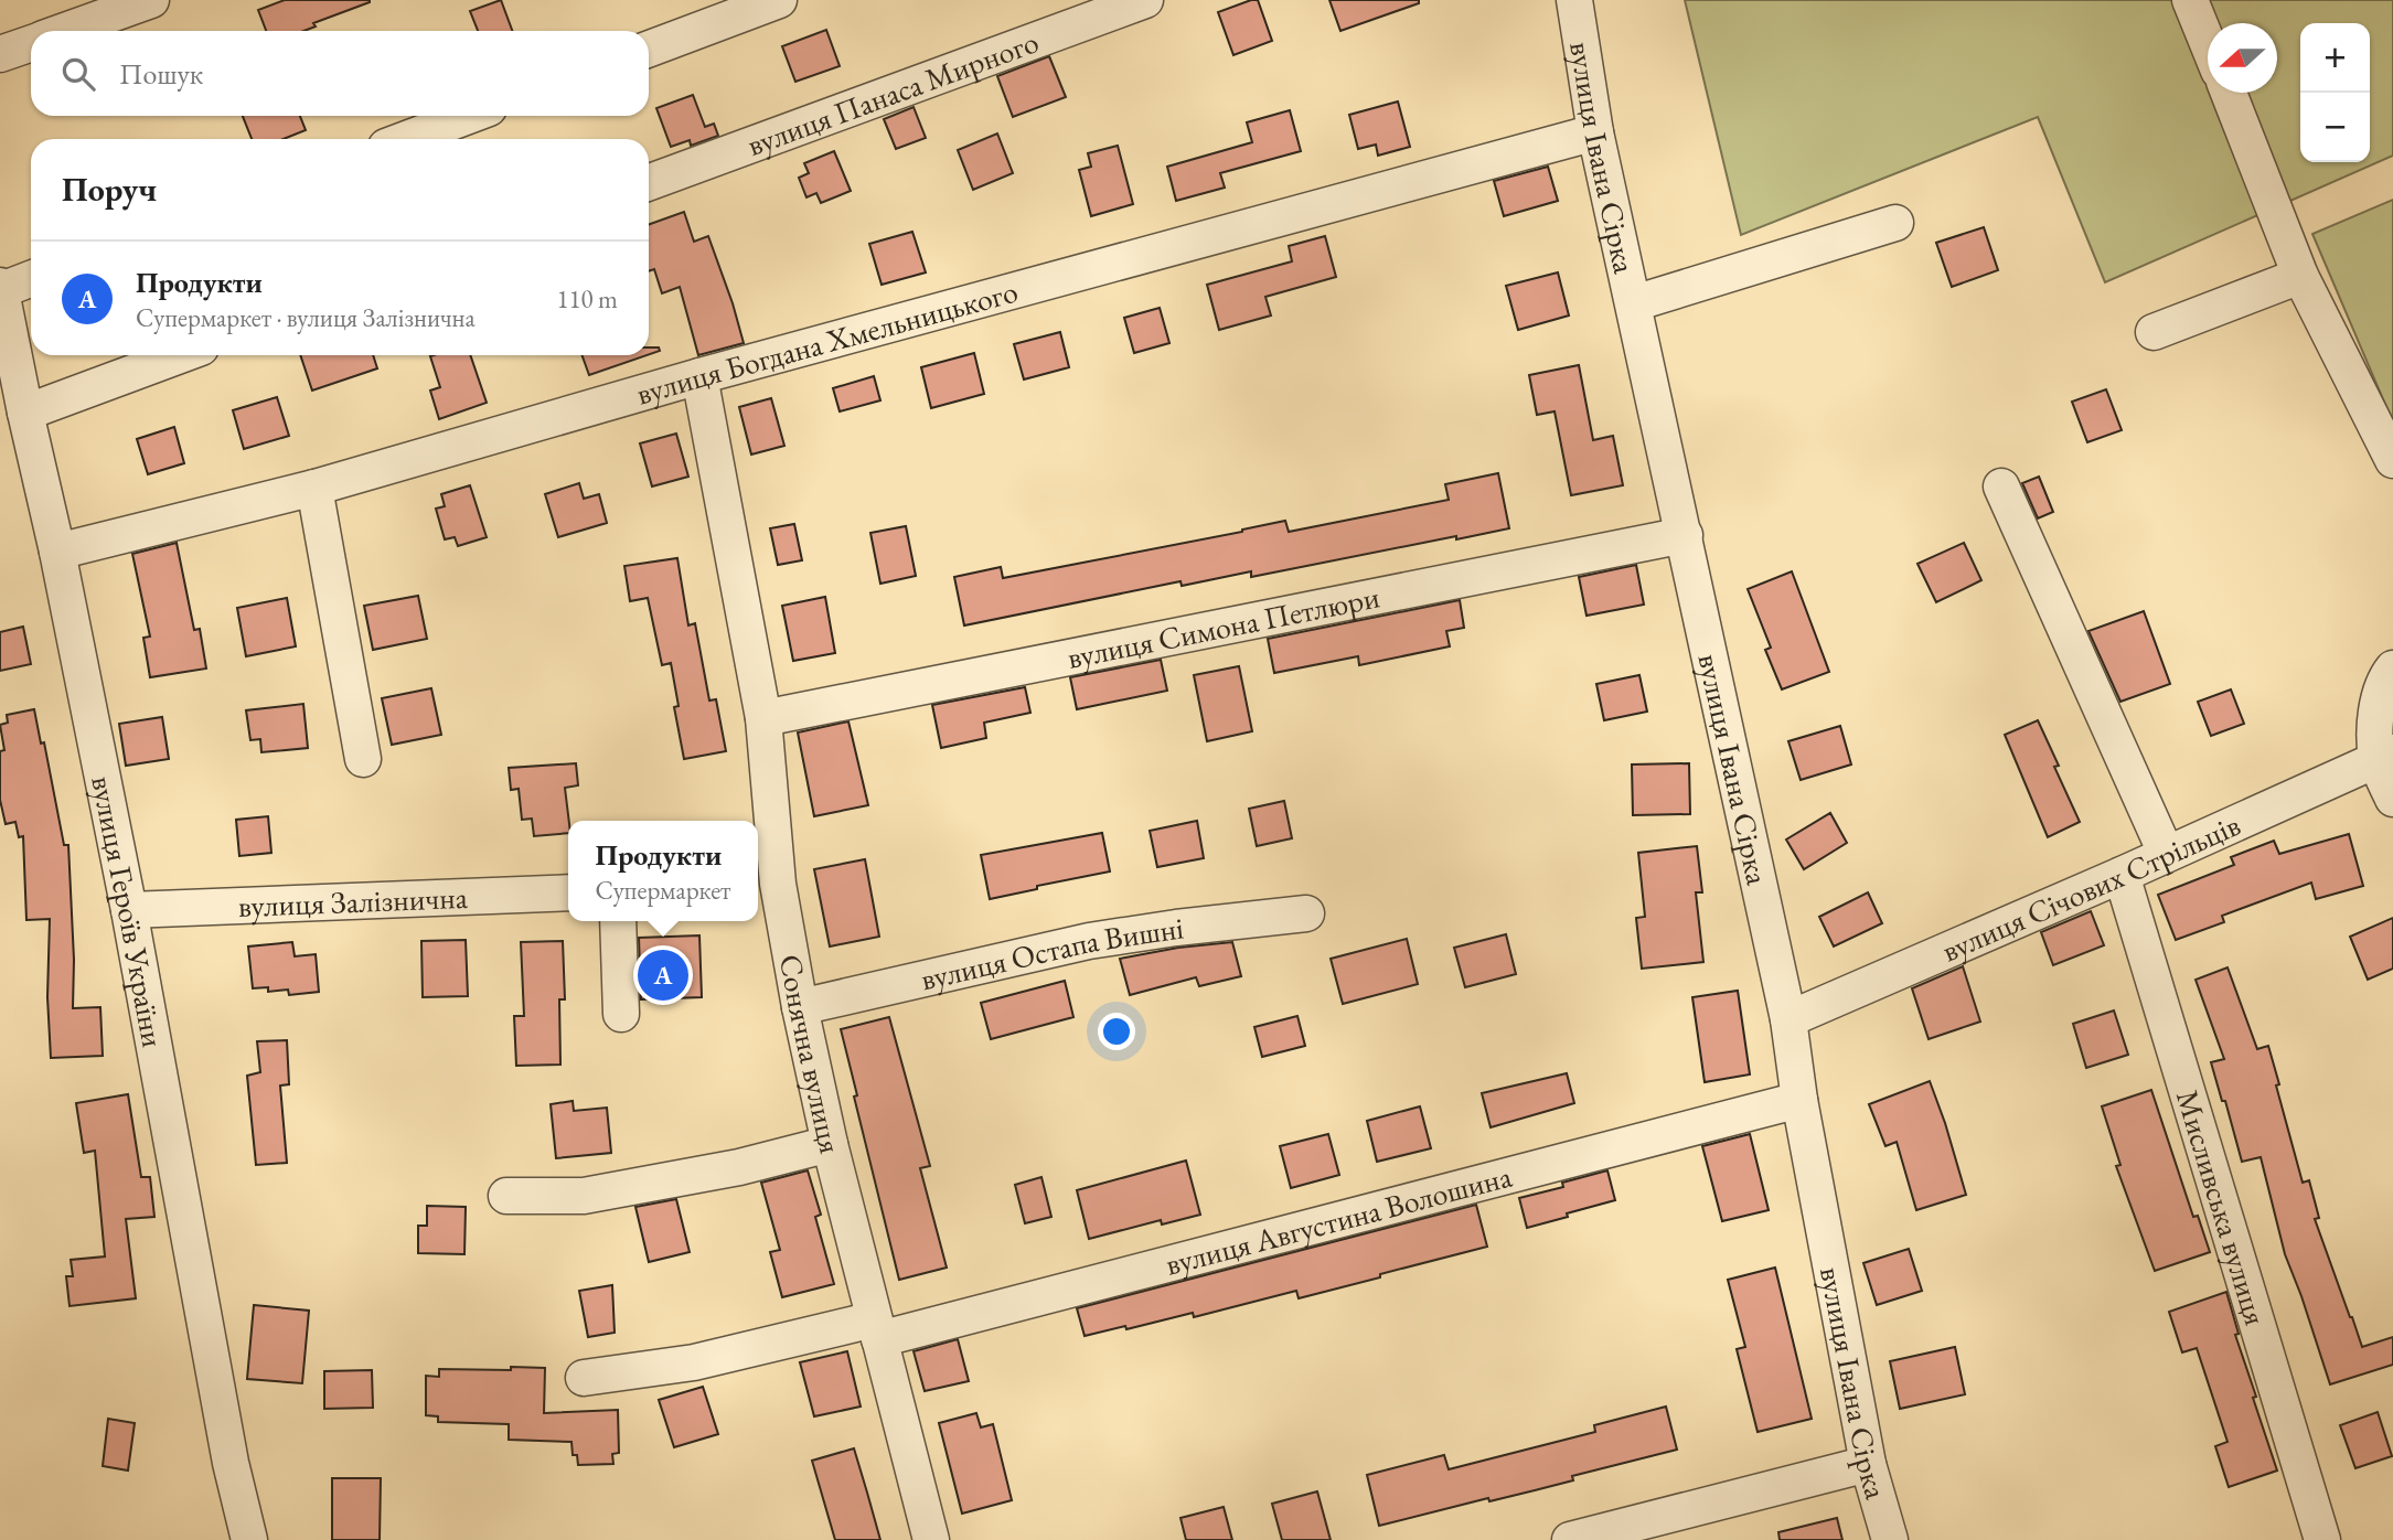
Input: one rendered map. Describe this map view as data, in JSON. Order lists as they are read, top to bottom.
{
  "streets": {
    "street": [
      "вулиця Панаса Мирного",
      "вулиця Івана Сірка",
      "вулиця Богдана Хмельницького",
      "вулиця Симона Петлюри",
      "вулиця Січових Стрільців",
      "вулиця Залізнична",
      "вулиця Героїв України",
      "вулиця Остапа Вишні",
      "Сонячна вулиця",
      "Мисливська вулиця",
      "вулиця Августина Волошина"
    ]
  },
  "crossings": [
    ["вулиця Івана Сірка", "вулиця Богдана Хмельницького"],
    ["вулиця Івана Сірка", "вулиця Симона Петлюри"],
    ["вулиця Івана Сірка", "вулиця Січових Стрільців"],
    ["вулиця Івана Сірка", "вулиця Августина Волошина"],
    ["вулиця Богдана Хмельницького", "вулиця Героїв України"],
    ["вулиця Богдана Хмельницького", "Сонячна вулиця"],
    ["вулиця Симона Петлюри", "Сонячна вулиця"],
    ["вулиця Січових Стрільців", "Мисливська вулиця"],
    ["вулиця Залізнична", "вулиця Героїв України"],
    ["вулиця Остапа Вишні", "Сонячна вулиця"],
    ["Сонячна вулиця", "вулиця Августина Волошина"]
  ],
  "north": "left",
  "page": {
    "map_buttons": ["+", "−"],
    "search": "Пошук",
    "heading": "Поруч",
    "list": [
      {
        "mark": "A",
        "name": "Продукти",
        "note": "Супермаркет · вулиця Залізнична",
        "value": "110 m"
      }
    ],
    "popup": ["Продукти", "Супермаркет"],
    "pins": "A"
  }
}
